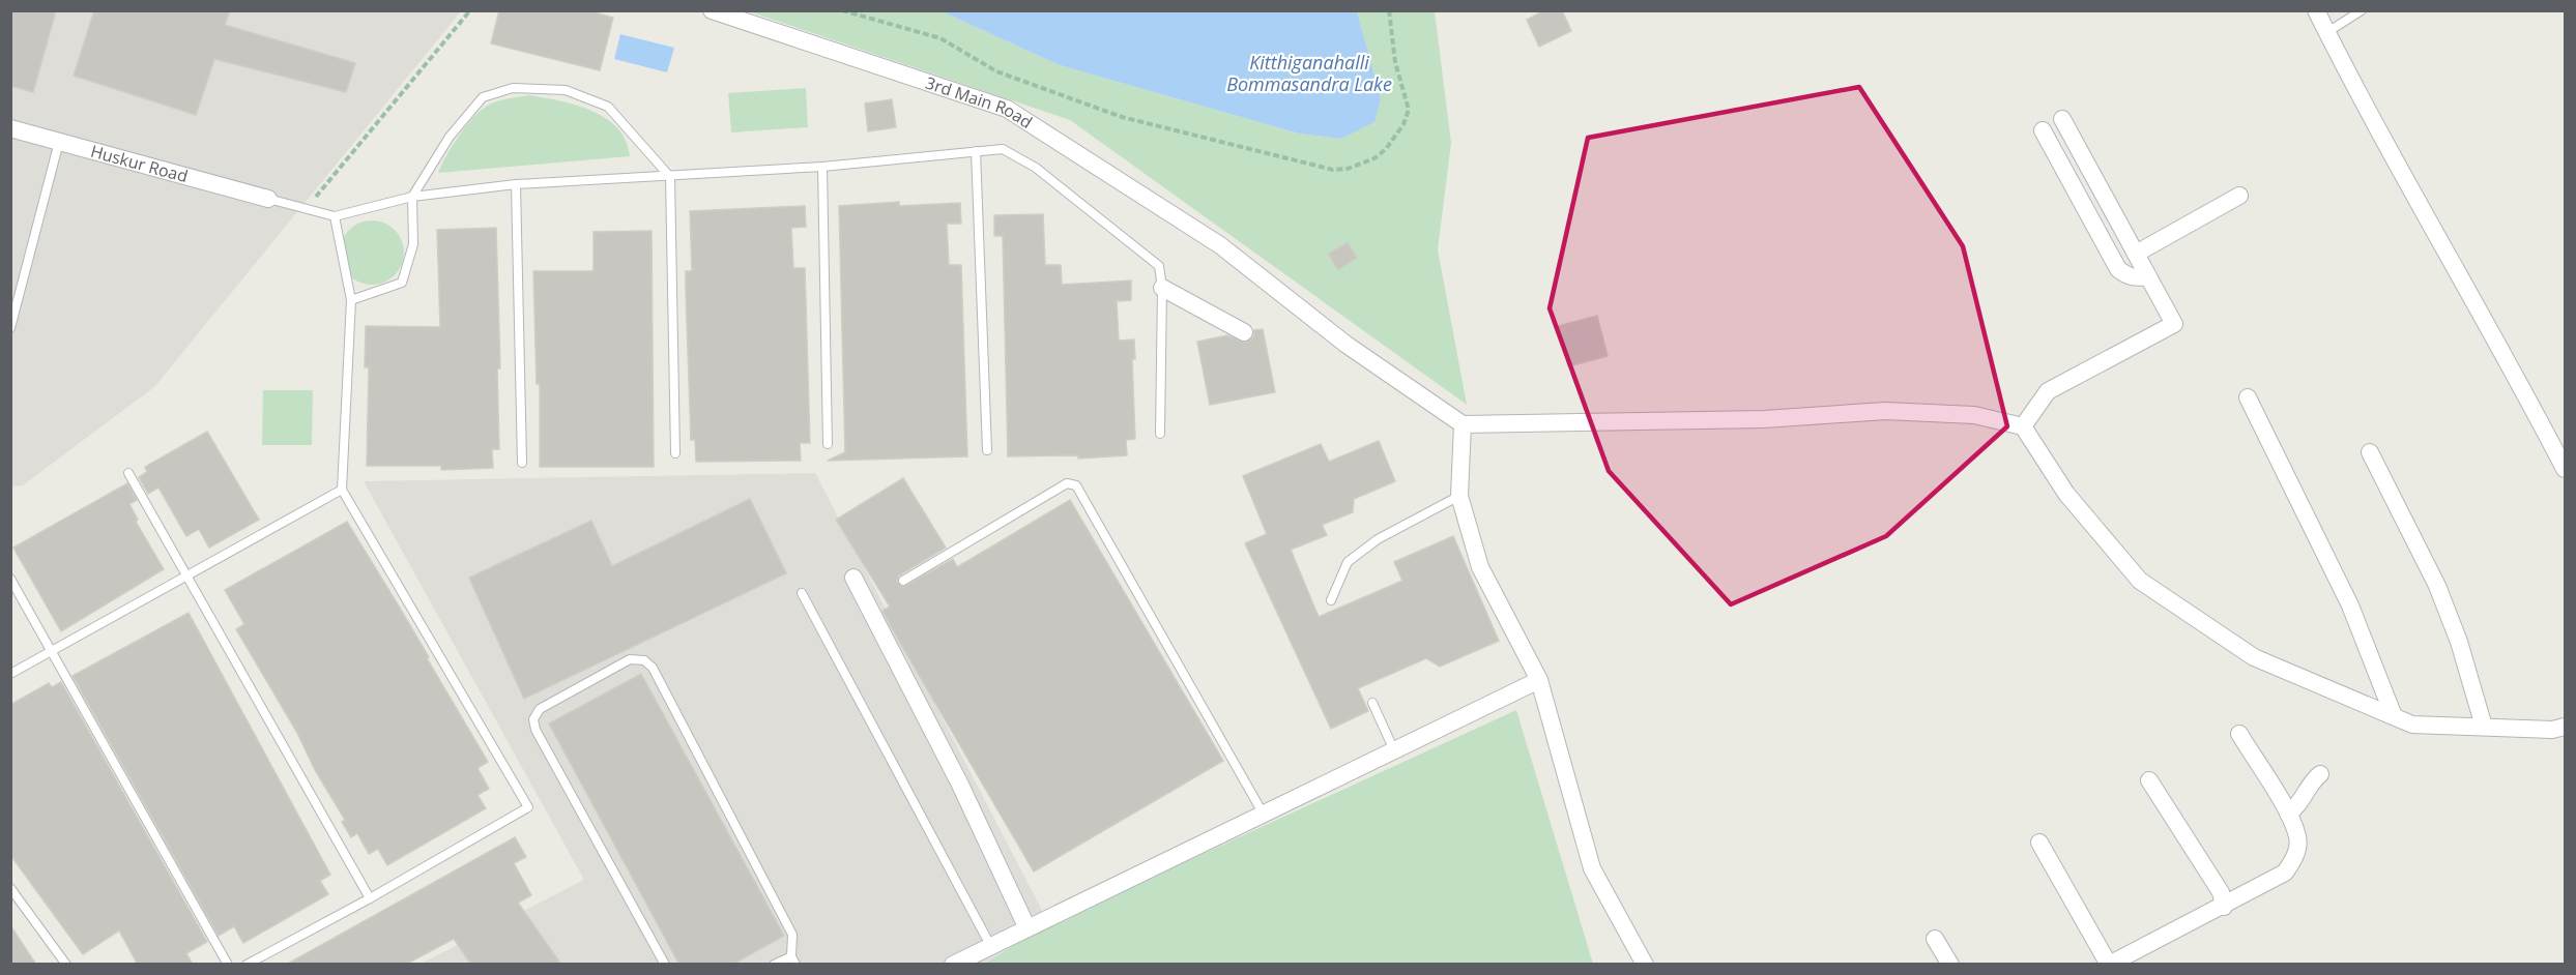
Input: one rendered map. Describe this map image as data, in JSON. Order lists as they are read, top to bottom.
{
  "streets": {
    "street": ["3rd Main Road", "Huskur Road"]
  },
  "water": ["Kitthiganahalli Bommasandra Lake"]
}
